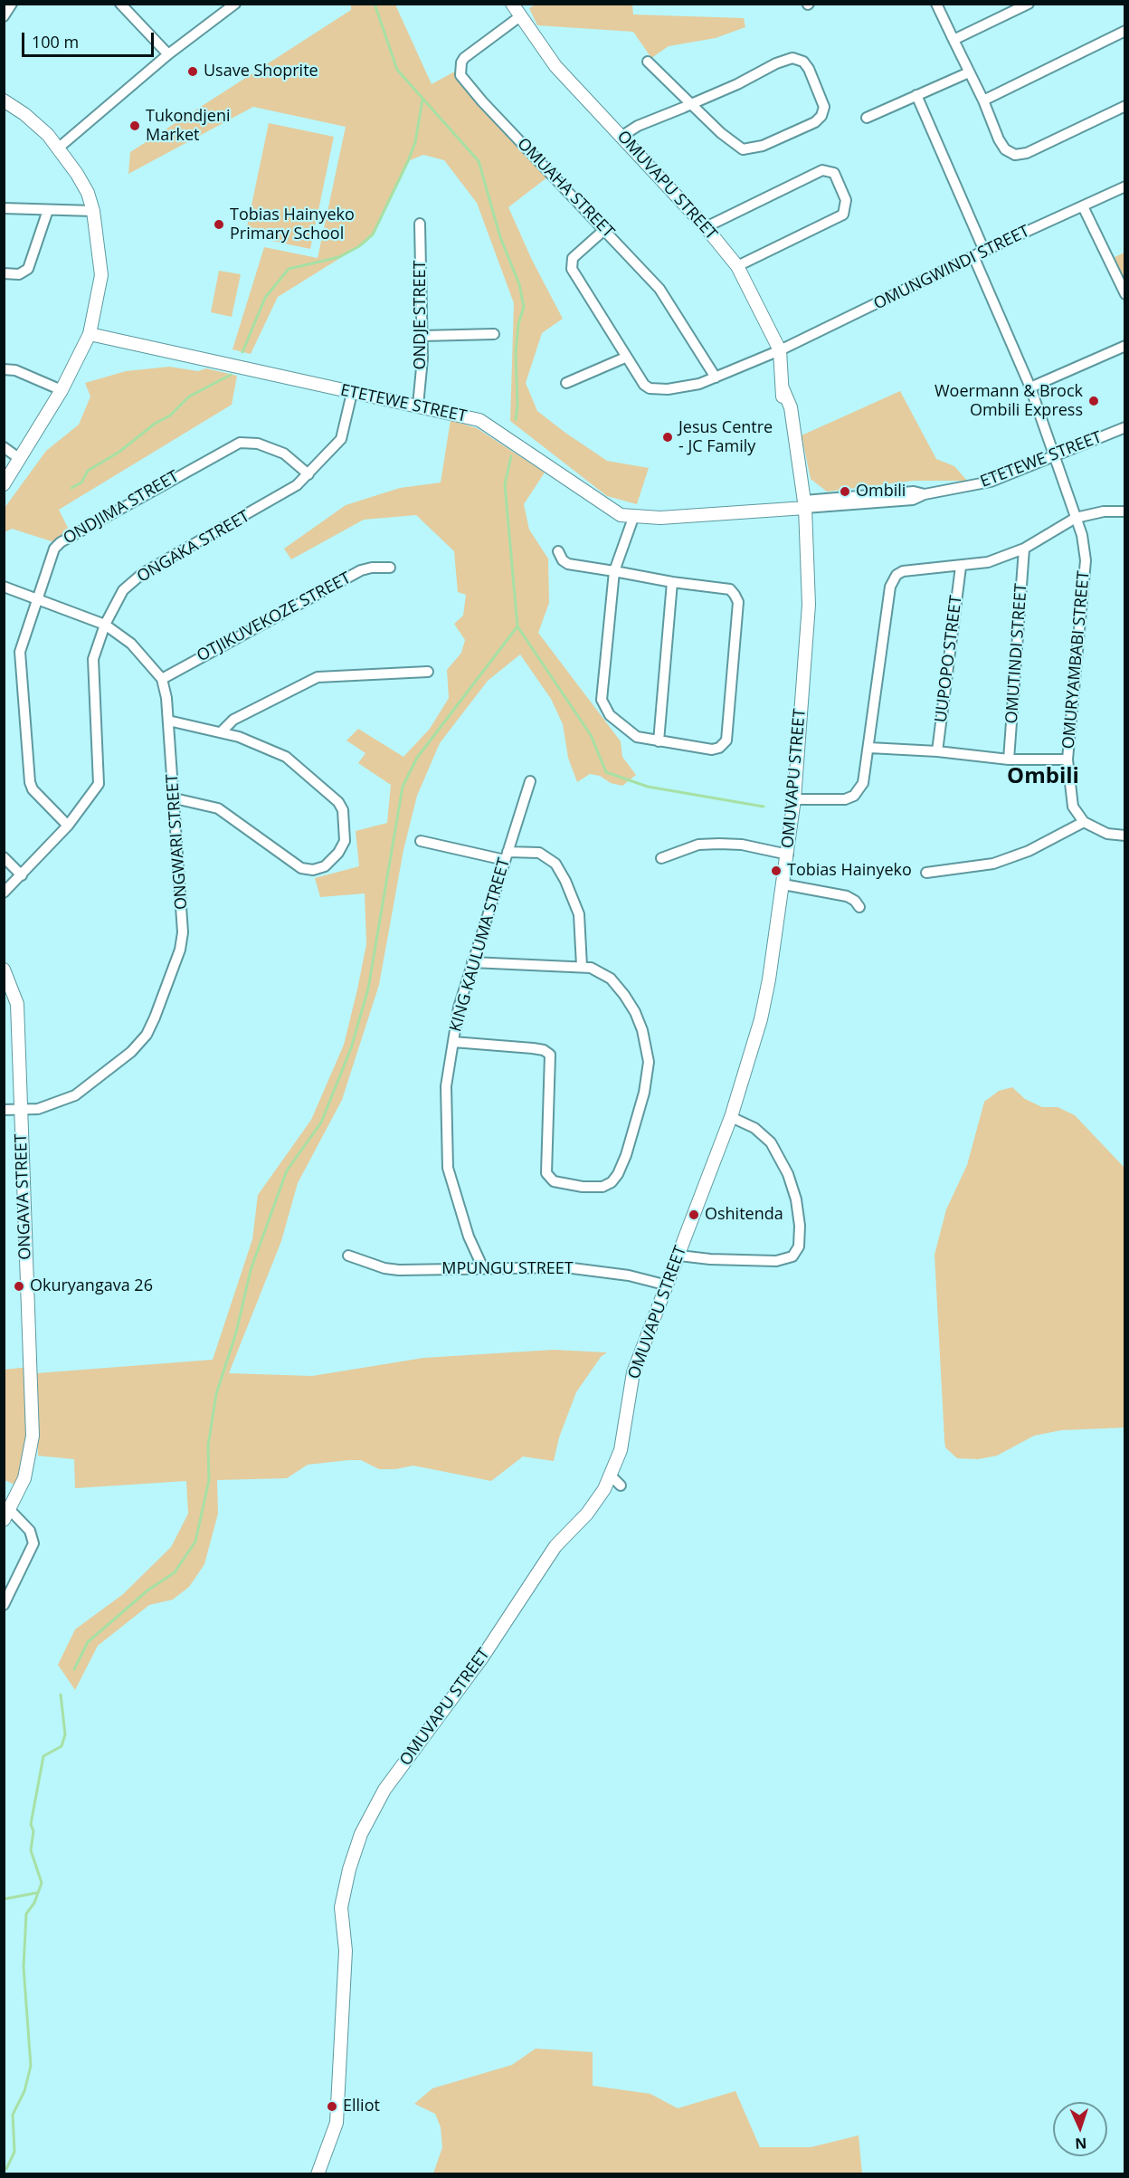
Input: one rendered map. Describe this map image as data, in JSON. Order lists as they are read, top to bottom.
{
  "streets": {
    "street": [
      "OMUVAPU STREET",
      "OMUAHA STREET",
      "OMUNGWINDI STREET",
      "ONDJE STREET",
      "ETETEWE STREET",
      "ONDJIMA STREET",
      "ONGAKA STREET",
      "OTJIKUVEKOZE STREET",
      "OMUTINDI STREET",
      "UUPOPO STREET",
      "OMURYAMBABI STREET",
      "ONGWARI STREET",
      "KING KAULUMA STREET",
      "ONGAVA STREET",
      "MPUNGU STREET"
    ]
  },
  "crossings": [
    ["OMUVAPU STREET", "OMUAHA STREET"],
    ["OMUVAPU STREET", "OMUNGWINDI STREET"],
    ["OMUVAPU STREET", "ETETEWE STREET"],
    ["OMUVAPU STREET", "MPUNGU STREET"],
    ["OMUAHA STREET", "OMUNGWINDI STREET"],
    ["OMUNGWINDI STREET", "OMURYAMBABI STREET"],
    ["ONDJE STREET", "ETETEWE STREET"],
    ["ETETEWE STREET", "ONGAKA STREET"],
    ["ETETEWE STREET", "OMURYAMBABI STREET"],
    ["ONDJIMA STREET", "ONGAKA STREET"],
    ["OTJIKUVEKOZE STREET", "ONGWARI STREET"],
    ["ONGWARI STREET", "ONGAVA STREET"],
    ["KING KAULUMA STREET", "MPUNGU STREET"]
  ],
  "districts": ["Ombili"],
  "places": [
    "Usave Shoprite",
    "Tukondjeni Market",
    "Tobias Hainyeko Primary School",
    "Woermann & Brock Ombili Express",
    "Jesus Centre - JC Family",
    "Ombili",
    "Tobias Hainyeko",
    "Oshitenda",
    "Okuryangava 26",
    "Elliot"
  ],
  "scale_bar": "100 m",
  "north": "bottom"
}
